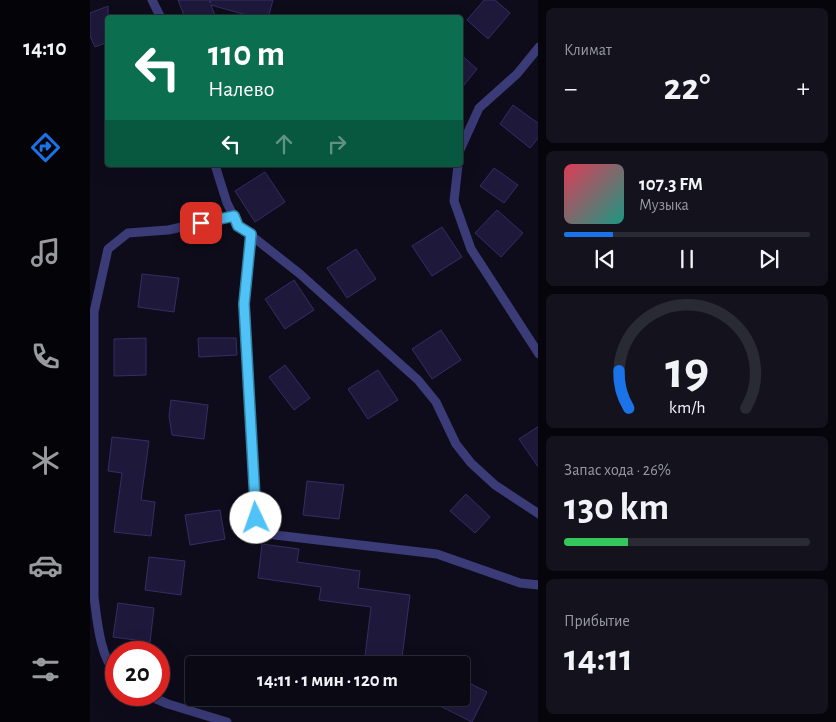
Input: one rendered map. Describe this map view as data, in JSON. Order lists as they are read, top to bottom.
{
  "page": {
    "tabs": "14:10",
    "tile": [
      "Климат",
      ["Запас хода · 26%", "130 km"],
      ["Прибытие", "14:11"]
    ],
    "turn": ["110 m", "Налево"],
    "heat": ["−", "22°", "+"],
    "song": ["107.3 FM", "Музыка"],
    "limit": "20",
    "trip": "14:11 · 1 мин · 120 m",
    "gauge": ["19", "km/h"]
  }
}
